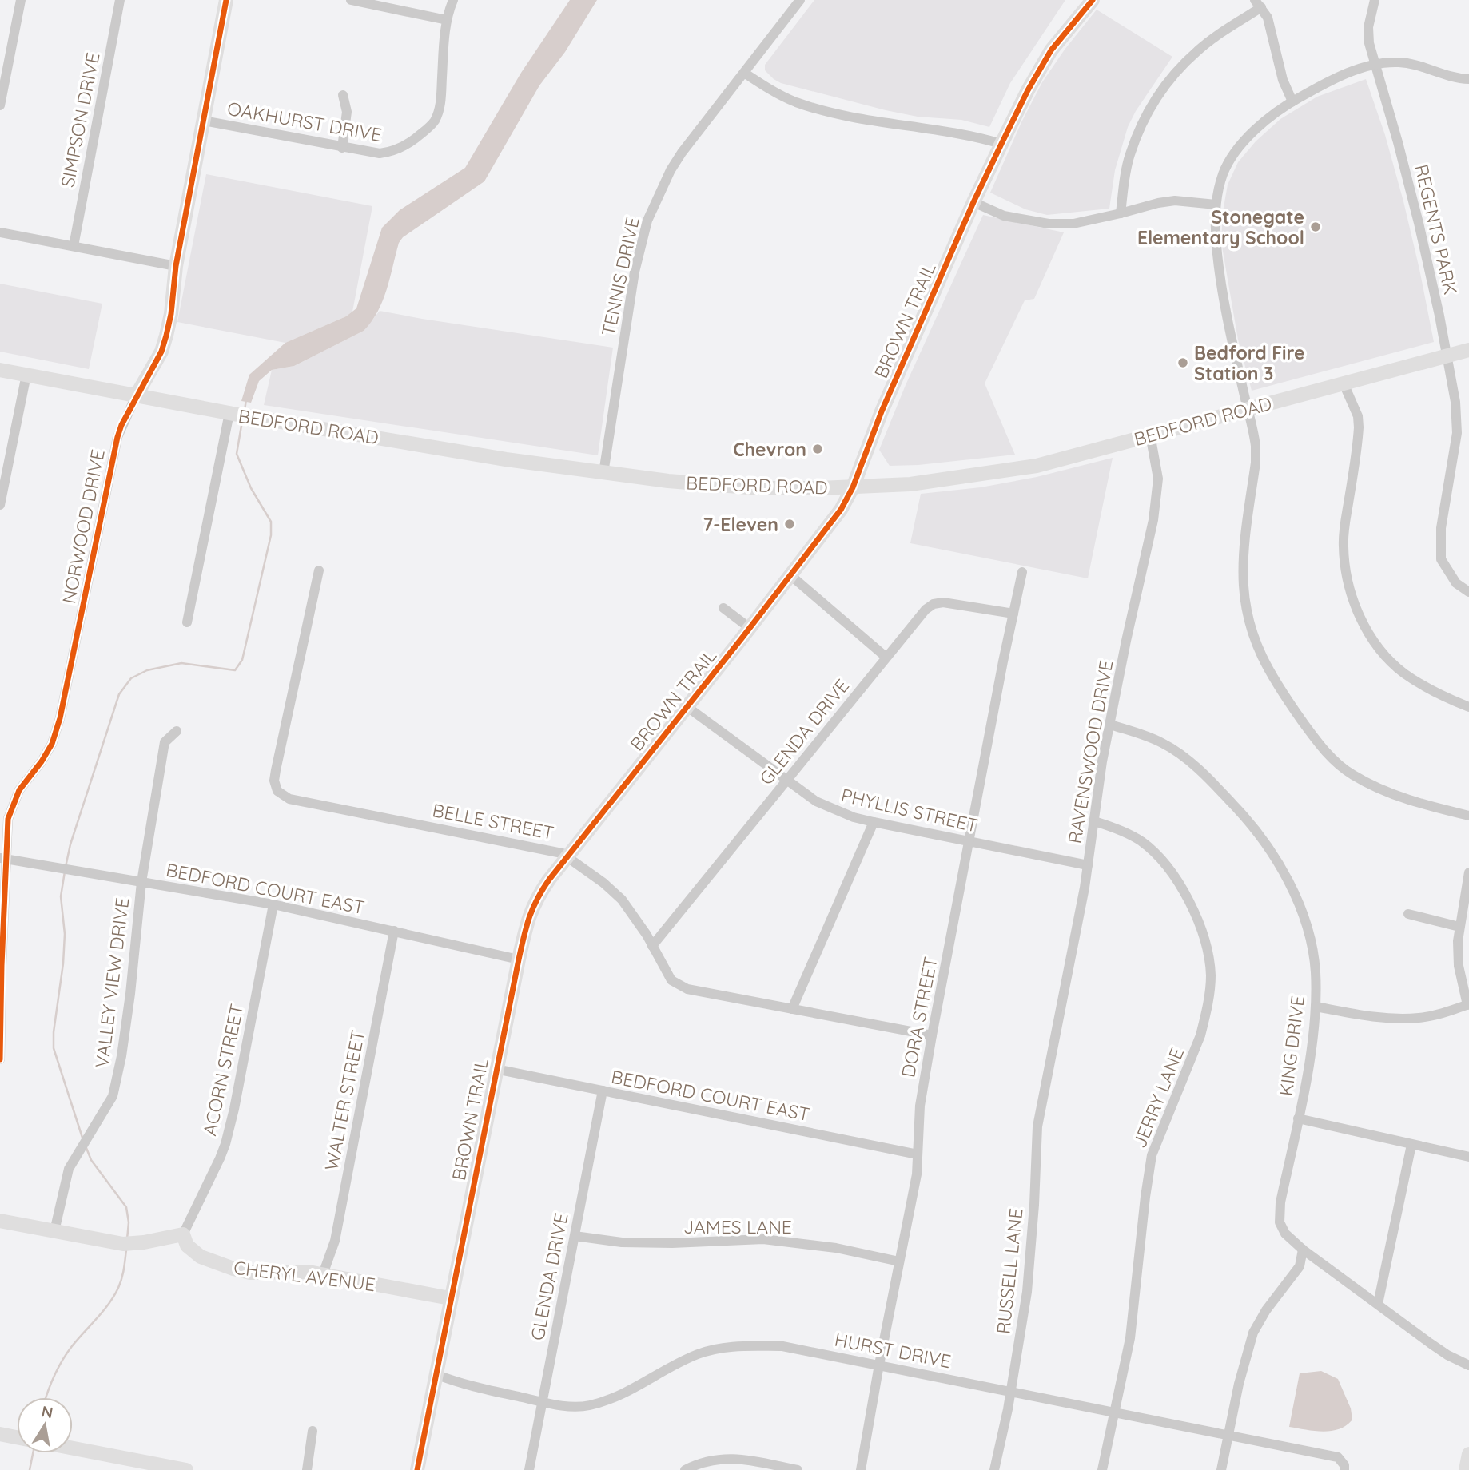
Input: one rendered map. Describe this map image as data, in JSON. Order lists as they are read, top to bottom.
{
  "streets": {
    "street": [
      "SIMPSON DRIVE",
      "OAKHURST DRIVE",
      "REGENTS PARK",
      "TENNIS DRIVE",
      "BROWN TRAIL",
      "BEDFORD ROAD",
      "NORWOOD DRIVE",
      "GLENDA DRIVE",
      "RAVENSWOOD DRIVE",
      "PHYLLIS STREET",
      "BELLE STREET",
      "BEDFORD COURT EAST",
      "VALLEY VIEW DRIVE",
      "DORA STREET",
      "KING DRIVE",
      "ACORN STREET",
      "JERRY LANE",
      "WALTER STREET",
      "JAMES LANE",
      "RUSSELL LANE",
      "CHERYL AVENUE",
      "HURST DRIVE"
    ]
  },
  "crossings": [
    ["OAKHURST DRIVE", "NORWOOD DRIVE"],
    ["REGENTS PARK", "BEDFORD ROAD"],
    ["TENNIS DRIVE", "BEDFORD ROAD"],
    ["BROWN TRAIL", "BEDFORD ROAD"],
    ["BROWN TRAIL", "PHYLLIS STREET"],
    ["BROWN TRAIL", "BELLE STREET"],
    ["BROWN TRAIL", "BEDFORD COURT EAST"],
    ["BROWN TRAIL", "CHERYL AVENUE"],
    ["BROWN TRAIL", "HURST DRIVE"],
    ["BEDFORD ROAD", "NORWOOD DRIVE"],
    ["BEDFORD ROAD", "RAVENSWOOD DRIVE"],
    ["NORWOOD DRIVE", "BEDFORD COURT EAST"],
    ["GLENDA DRIVE", "PHYLLIS STREET"],
    ["GLENDA DRIVE", "BELLE STREET"],
    ["GLENDA DRIVE", "BEDFORD COURT EAST"],
    ["GLENDA DRIVE", "DORA STREET"],
    ["GLENDA DRIVE", "JAMES LANE"],
    ["GLENDA DRIVE", "HURST DRIVE"],
    ["RAVENSWOOD DRIVE", "PHYLLIS STREET"],
    ["RAVENSWOOD DRIVE", "KING DRIVE"],
    ["RAVENSWOOD DRIVE", "JERRY LANE"],
    ["RAVENSWOOD DRIVE", "RUSSELL LANE"],
    ["PHYLLIS STREET", "DORA STREET"],
    ["BELLE STREET", "DORA STREET"],
    ["BEDFORD COURT EAST", "VALLEY VIEW DRIVE"],
    ["BEDFORD COURT EAST", "DORA STREET"],
    ["BEDFORD COURT EAST", "ACORN STREET"],
    ["BEDFORD COURT EAST", "WALTER STREET"],
    ["DORA STREET", "JAMES LANE"],
    ["DORA STREET", "HURST DRIVE"],
    ["ACORN STREET", "CHERYL AVENUE"],
    ["JERRY LANE", "HURST DRIVE"],
    ["WALTER STREET", "CHERYL AVENUE"],
    ["RUSSELL LANE", "HURST DRIVE"]
  ],
  "places": [
    "Stonegate Elementary School",
    "Bedford Fire Station 3",
    "Chevron",
    "7-Eleven"
  ],
  "north": "top"
}
